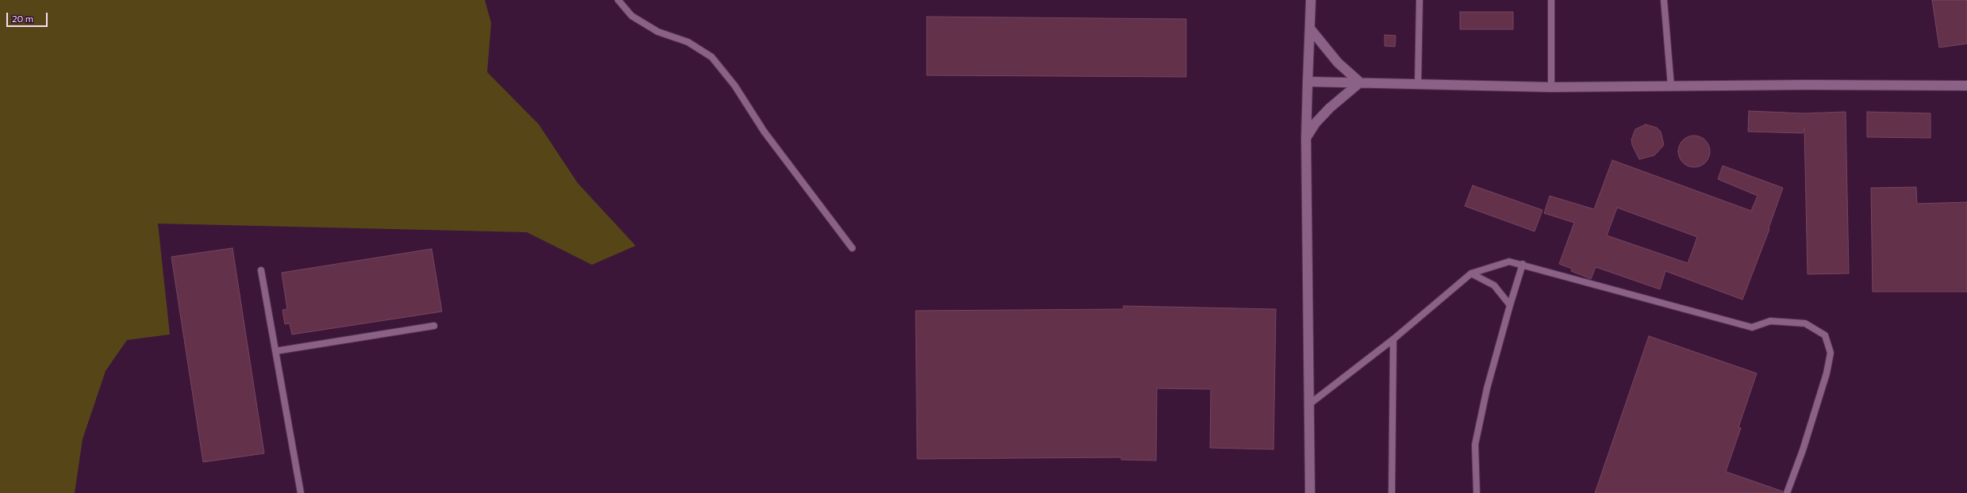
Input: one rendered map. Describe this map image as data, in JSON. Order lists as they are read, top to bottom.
{
  "scale_bar": "20 m"
}
